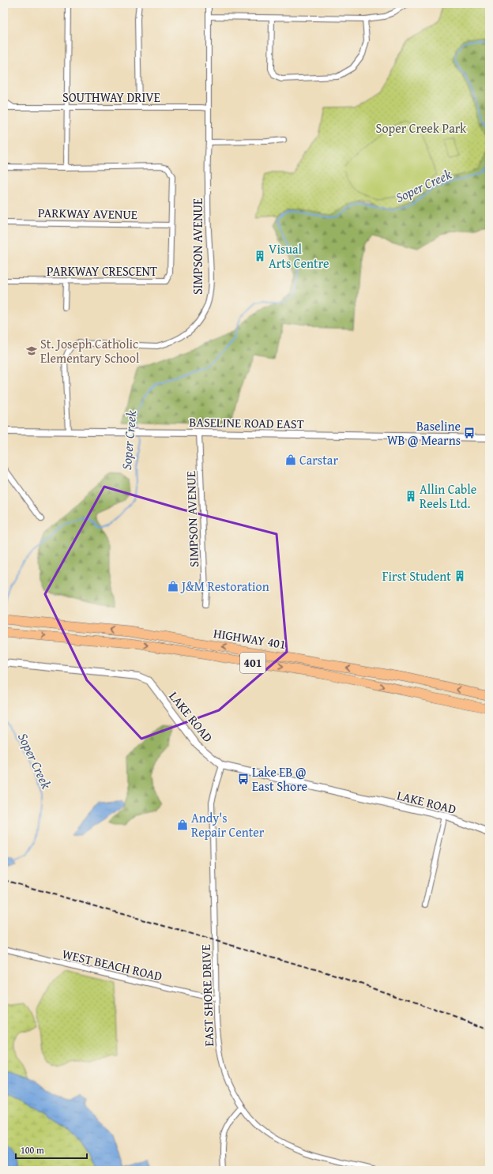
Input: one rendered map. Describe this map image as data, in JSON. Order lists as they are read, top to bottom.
{
  "streets": {
    "highway": ["HIGHWAY 401", "401"],
    "street": [
      "SOUTHWAY DRIVE",
      "PARKWAY AVENUE",
      "SIMPSON AVENUE",
      "PARKWAY CRESCENT",
      "BASELINE ROAD EAST",
      "LAKE ROAD",
      "WEST BEACH ROAD",
      "EAST SHORE DRIVE"
    ]
  },
  "crossings": [
    ["SOUTHWAY DRIVE", "SIMPSON AVENUE"],
    ["PARKWAY AVENUE", "PARKWAY CRESCENT"],
    ["SIMPSON AVENUE", "BASELINE ROAD EAST"],
    ["LAKE ROAD", "EAST SHORE DRIVE"],
    ["WEST BEACH ROAD", "EAST SHORE DRIVE"]
  ],
  "water": ["Soper Creek"],
  "parks": ["Soper Creek Park"],
  "places": {
    "building": ["Visual Arts Centre", "Allin Cable Reels Ltd.", "First Student"],
    "school or university": ["St. Joseph Catholic Elementary School"],
    "bus stop": ["Baseline WB @ Mearns", "Lake EB @ East Shore"],
    "shop": ["Carstar", "J&M Restoration", "Andy's Repair Center"]
  },
  "scale_bar": "100 m"
}
